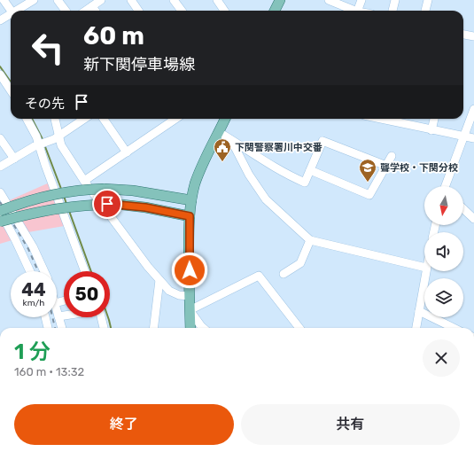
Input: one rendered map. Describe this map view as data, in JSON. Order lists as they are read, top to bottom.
{
  "places": {
    "public building": ["下関警察署川中交番"],
    "school or university": ["聾学校・下関分校"]
  },
  "north": "bottom",
  "page": {
    "turn": ["60 m", "新下関停車場線"],
    "then": "その先",
    "speed": "44 km/h",
    "limit": "50",
    "heading": ["1 分", "160 m · 13:32"],
    "buttons": ["終了", "共有"]
  }
}
